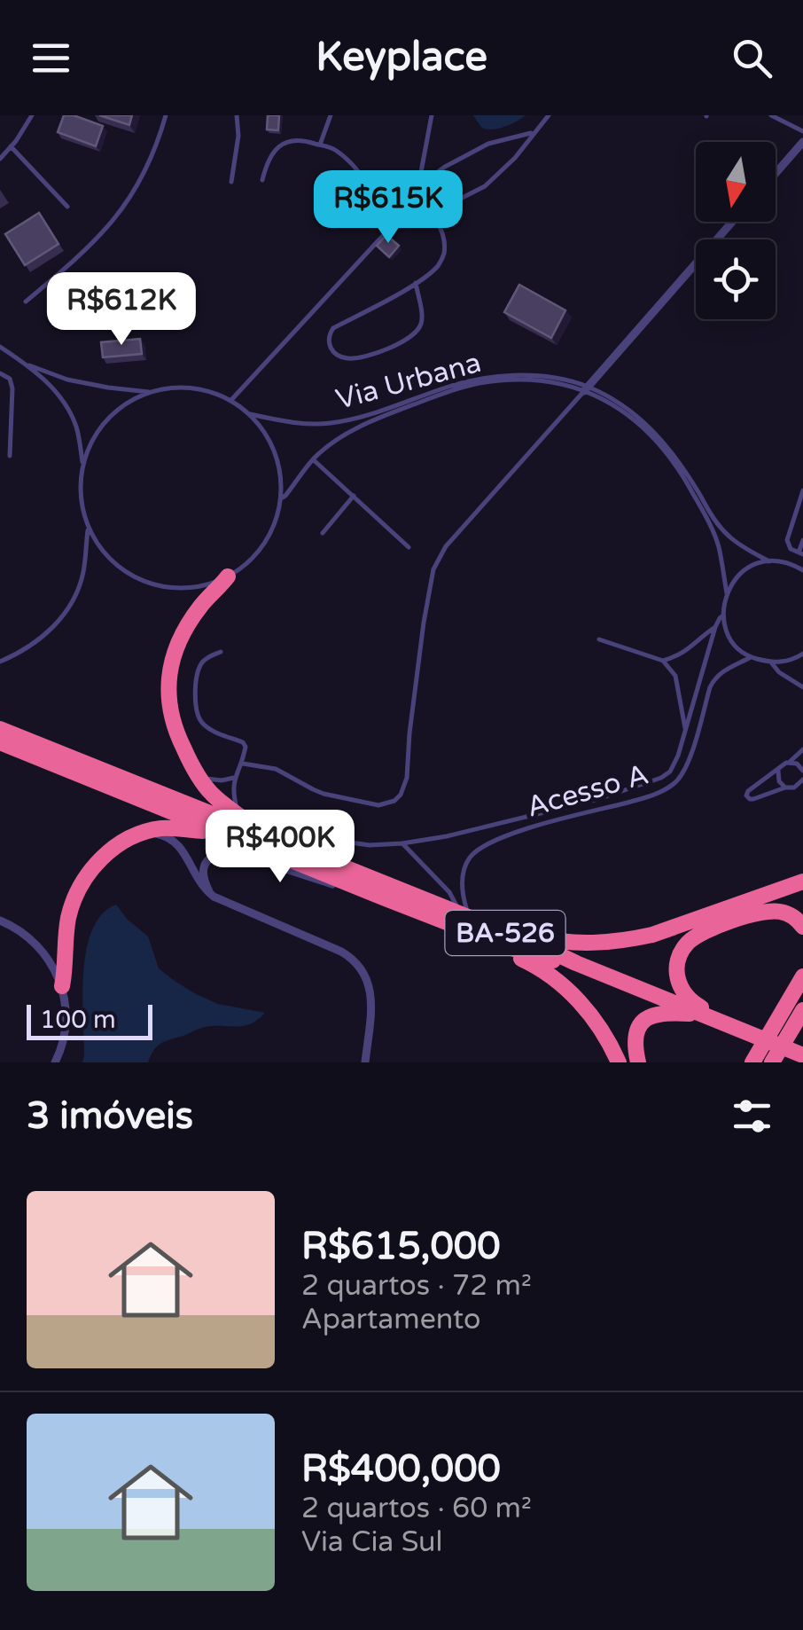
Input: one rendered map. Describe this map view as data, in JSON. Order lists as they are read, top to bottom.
{
  "streets": {
    "highway": ["BA-526"],
    "lane": ["Via Urbana", "Acesso A"]
  },
  "scale_bar": "100 m",
  "north": "bottom",
  "page": {
    "header": "Keyplace",
    "price": ["R$615K", "R$612K", "R$400K"],
    "scale": "100 m",
    "heading": "3 imóveis",
    "list": [
      {
        "name": "R$615,000",
        "note": "2 quartos · 72 m² · Apartamento"
      },
      {
        "name": "R$400,000",
        "note": "2 quartos · 60 m² · Via Cia Sul"
      }
    ]
  }
}
